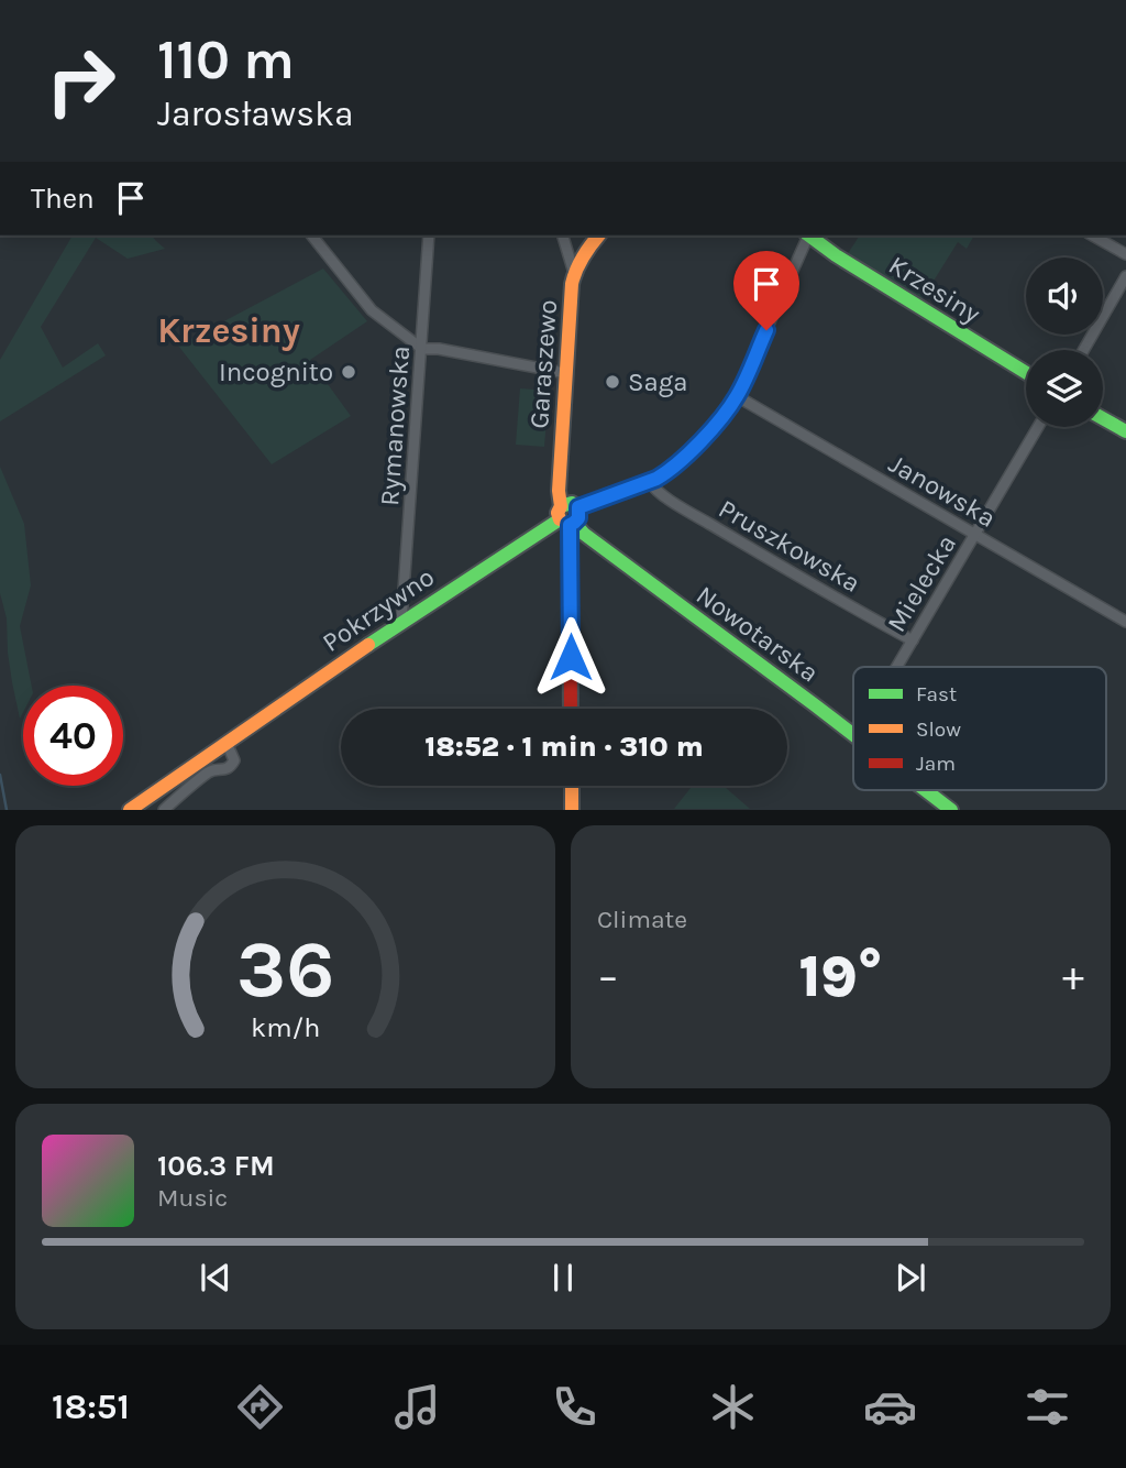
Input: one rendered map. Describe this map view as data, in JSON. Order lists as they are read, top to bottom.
{
  "streets": {
    "street": [
      "Krzesiny",
      "Garaszewo",
      "Rymanowska",
      "Janowska",
      "Pruszkowska",
      "Mielecka",
      "Pokrzywno",
      "Nowotarska"
    ]
  },
  "crossings": [
    ["Garaszewo", "Pokrzywno"],
    ["Garaszewo", "Nowotarska"],
    ["Rymanowska", "Pokrzywno"],
    ["Janowska", "Mielecka"],
    ["Pruszkowska", "Mielecka"],
    ["Pokrzywno", "Nowotarska"]
  ],
  "districts": ["Krzesiny"],
  "places": ["Incognito", "Saga"],
  "legend": ["Fast", "Slow", "Jam"],
  "page": {
    "turn": ["110 m", "Jarosławska"],
    "then": "Then",
    "limit": "40",
    "trip": "18:52 · 1 min · 310 m",
    "tile": "Climate",
    "heat": ["−", "19°", "+"],
    "song": ["106.3 FM", "Music"],
    "tabs": "18:51",
    "gauge": ["36", "km/h"]
  }
}
